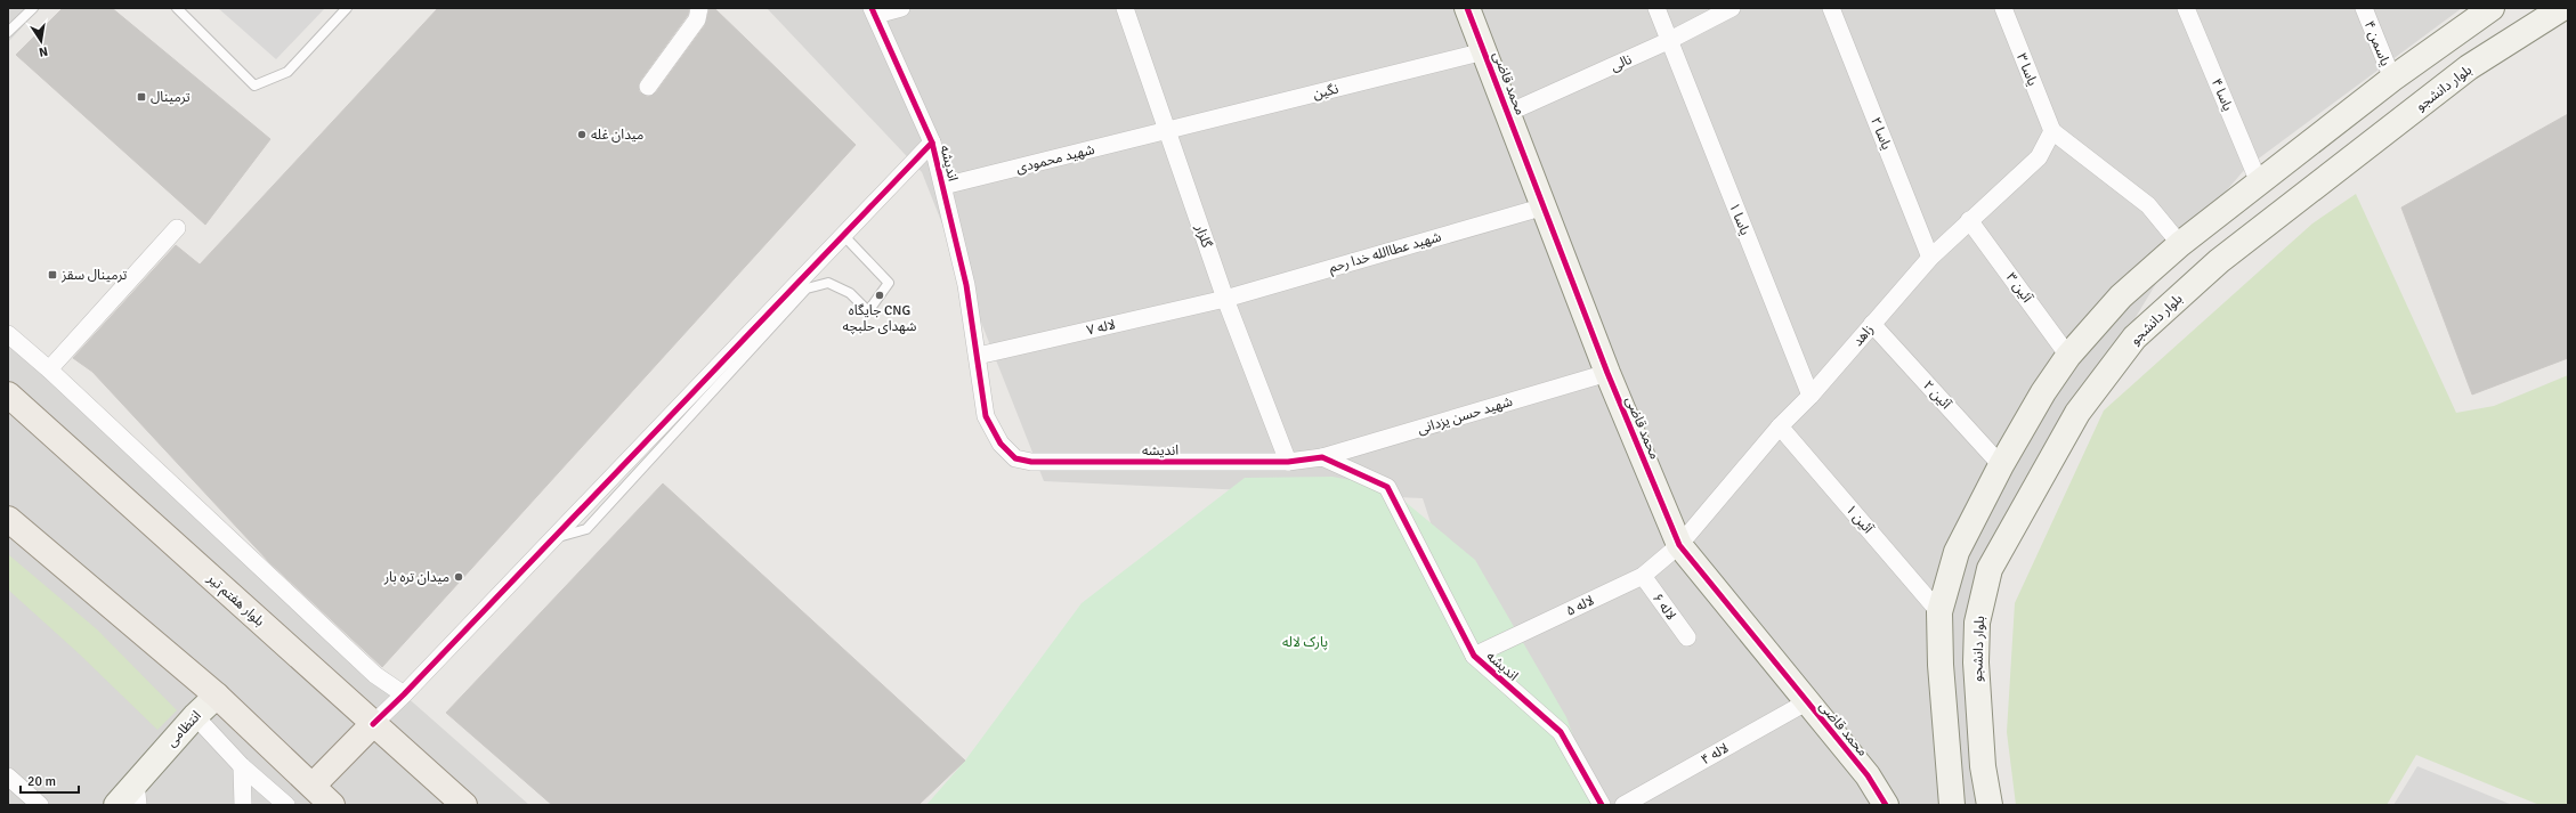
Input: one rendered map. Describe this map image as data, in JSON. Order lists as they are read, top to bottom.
{
  "streets": {
    "main road": [
      "محمد قاضی",
      "بلوار دانشجو",
      "بلوار هفتم تیر",
      "انتظامی"
    ],
    "street": [
      "یاسمن ۴",
      "نالی",
      "یاسا ۳",
      "نگین",
      "یاسا ۴",
      "یاسا ۲",
      "شهید محمودی",
      "اندیشه",
      "یاسا ۱",
      "گلزار",
      "شهید عطاالله خدا رحم",
      "آئین ۳",
      "لاله ۷",
      "زاهد",
      "آئین ۲",
      "شهید حسن یزدانی",
      "آئین ۱",
      "لاله ۵",
      "لاله ۶",
      "لاله ۴"
    ]
  },
  "crossings": [
    ["نالی", "محمد قاضی"],
    ["نالی", "یاسا ۱"],
    ["یاسا ۳", "زاهد"],
    ["محمد قاضی", "نگین"],
    ["محمد قاضی", "شهید عطاالله خدا رحم"],
    ["محمد قاضی", "زاهد"],
    ["محمد قاضی", "شهید حسن یزدانی"],
    ["محمد قاضی", "لاله ۵"],
    ["محمد قاضی", "لاله ۴"],
    ["نگین", "شهید محمودی"],
    ["نگین", "گلزار"],
    ["یاسا ۲", "زاهد"],
    ["شهید محمودی", "اندیشه"],
    ["شهید محمودی", "گلزار"],
    ["اندیشه", "گلزار"],
    ["اندیشه", "لاله ۷"],
    ["اندیشه", "شهید حسن یزدانی"],
    ["اندیشه", "لاله ۵"],
    ["یاسا ۱", "زاهد"],
    ["گلزار", "شهید عطاالله خدا رحم"],
    ["گلزار", "لاله ۷"],
    ["شهید عطاالله خدا رحم", "لاله ۷"],
    ["آئین ۳", "زاهد"],
    ["زاهد", "آئین ۲"],
    ["زاهد", "آئین ۱"],
    ["زاهد", "لاله ۵"],
    ["لاله ۵", "لاله ۶"]
  ],
  "parks": ["پارک لاله"],
  "places": {
    "transit": ["ترمینال", "ترمینال سقز"],
    "other": ["میدان غله", "جایگاه CNG شهدای حلبچه", "میدان تره بار"]
  },
  "scale_bar": "20 m",
  "north": "bottom"
}
